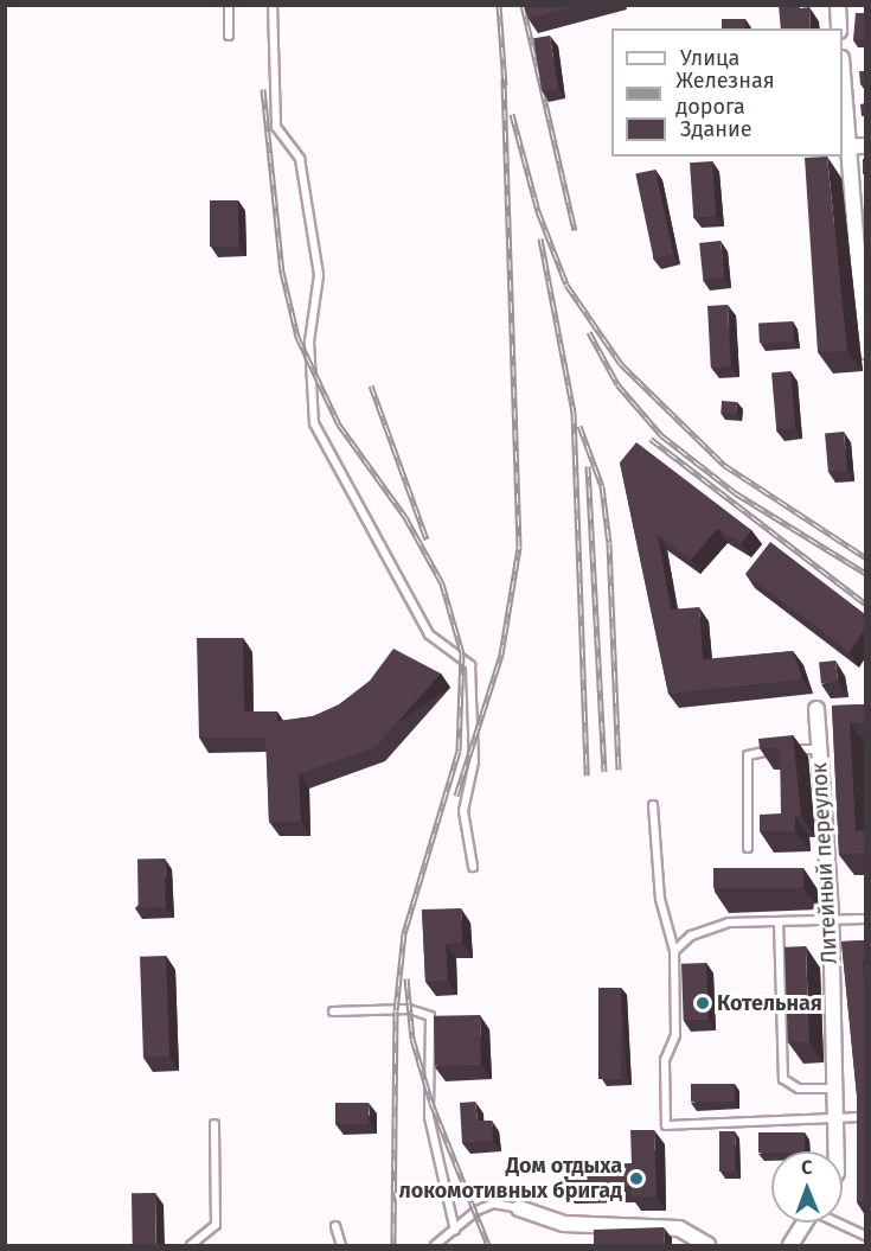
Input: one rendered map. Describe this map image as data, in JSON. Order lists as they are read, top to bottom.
{
  "streets": {
    "street": ["Литейный переулок"]
  },
  "places": ["Котельная", "Дом отдыха локомотивных бригад"],
  "legend": ["Улица", "Железная дорога", "Здание"],
  "north": "top"
}
